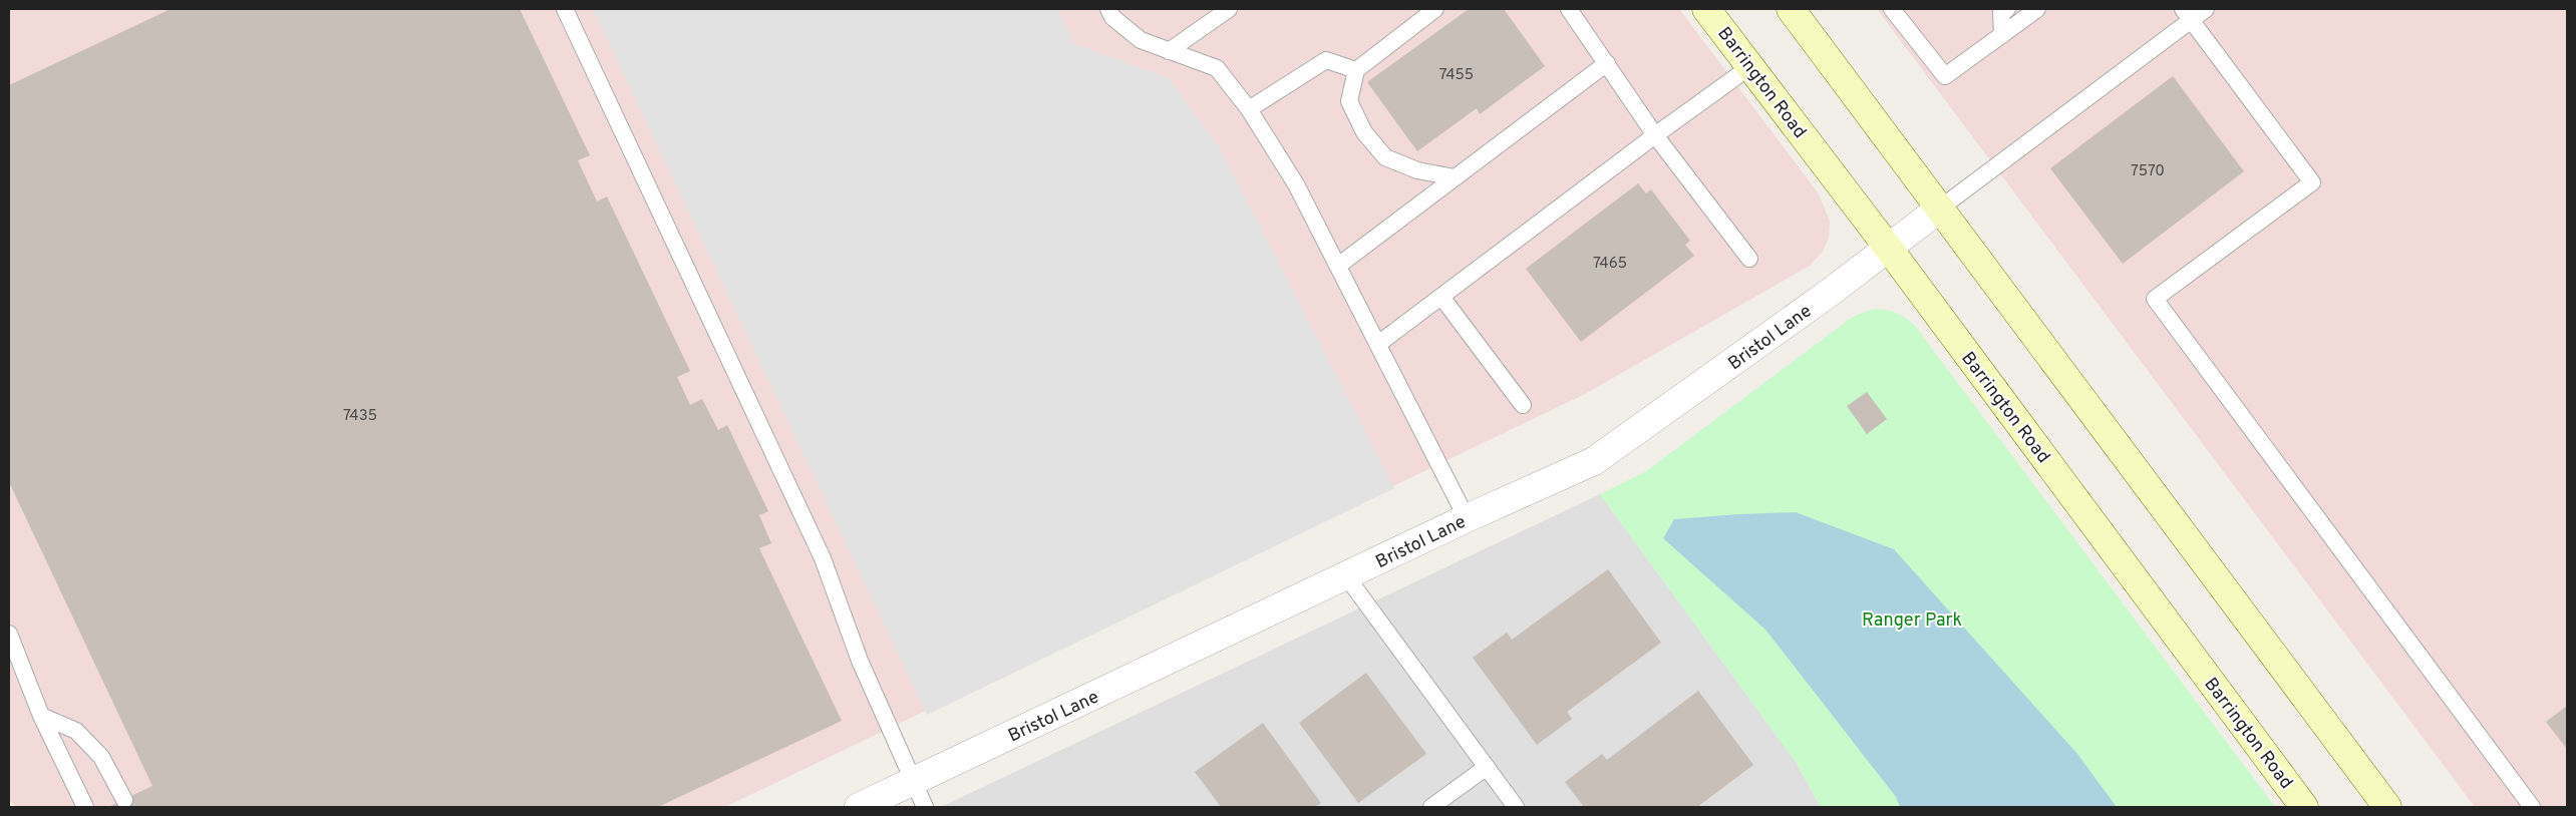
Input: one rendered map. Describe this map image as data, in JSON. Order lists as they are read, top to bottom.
{
  "streets": {
    "main road": ["Barrington Road"],
    "street": ["Bristol Lane"]
  },
  "crossings": [
    ["Barrington Road", "Bristol Lane"]
  ],
  "parks": ["Ranger Park"],
  "house_numbers": [
    "7455",
    "7570",
    "7465",
    "7435"
  ]
}
